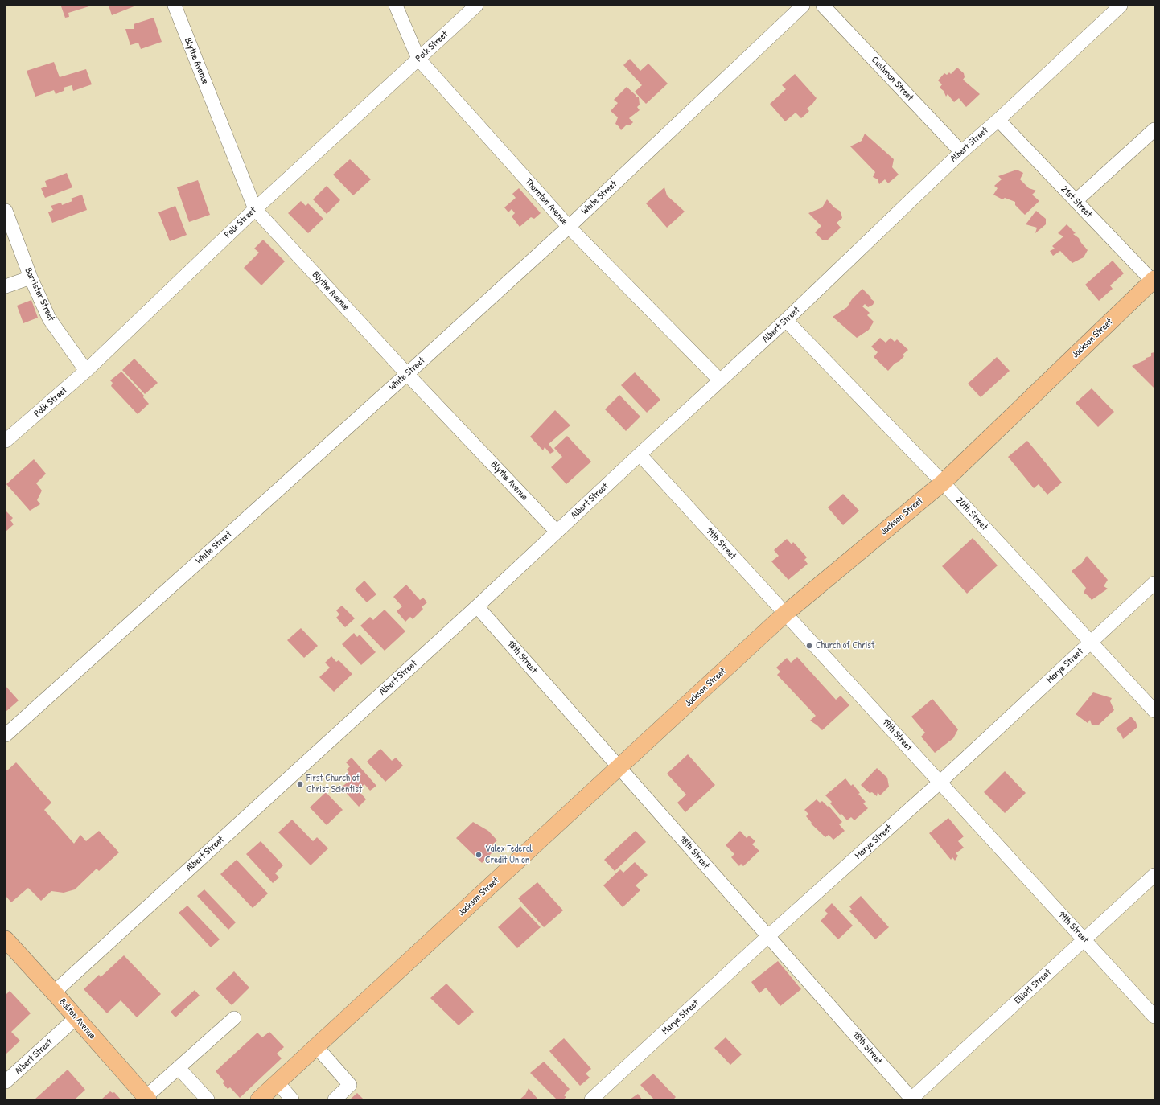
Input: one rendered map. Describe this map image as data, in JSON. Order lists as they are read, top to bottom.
{
  "streets": {
    "main road": ["Jackson Street", "Bolton Avenue"],
    "street": [
      "Polk Street",
      "Blythe Avenue",
      "Cushman Street",
      "Albert Street",
      "White Street",
      "Thornton Avenue",
      "21st Street",
      "Barrister Street",
      "20th Street",
      "19th Street",
      "18th Street",
      "Marye Street",
      "Elliott Street"
    ]
  },
  "crossings": [
    ["Polk Street", "Blythe Avenue"],
    ["Polk Street", "Thornton Avenue"],
    ["Polk Street", "Barrister Street"],
    ["Blythe Avenue", "Albert Street"],
    ["Blythe Avenue", "White Street"],
    ["Cushman Street", "Albert Street"],
    ["Albert Street", "Thornton Avenue"],
    ["Albert Street", "21st Street"],
    ["Albert Street", "20th Street"],
    ["Albert Street", "19th Street"],
    ["Albert Street", "18th Street"],
    ["Albert Street", "Bolton Avenue"],
    ["White Street", "Thornton Avenue"],
    ["21st Street", "Jackson Street"],
    ["Jackson Street", "20th Street"],
    ["Jackson Street", "19th Street"],
    ["Jackson Street", "18th Street"],
    ["20th Street", "Marye Street"],
    ["19th Street", "Marye Street"],
    ["19th Street", "Elliott Street"],
    ["18th Street", "Marye Street"],
    ["18th Street", "Elliott Street"]
  ],
  "places": ["Church of Christ", "First Church of Christ Scientist", "Valex Federal Credit Union"]
}
